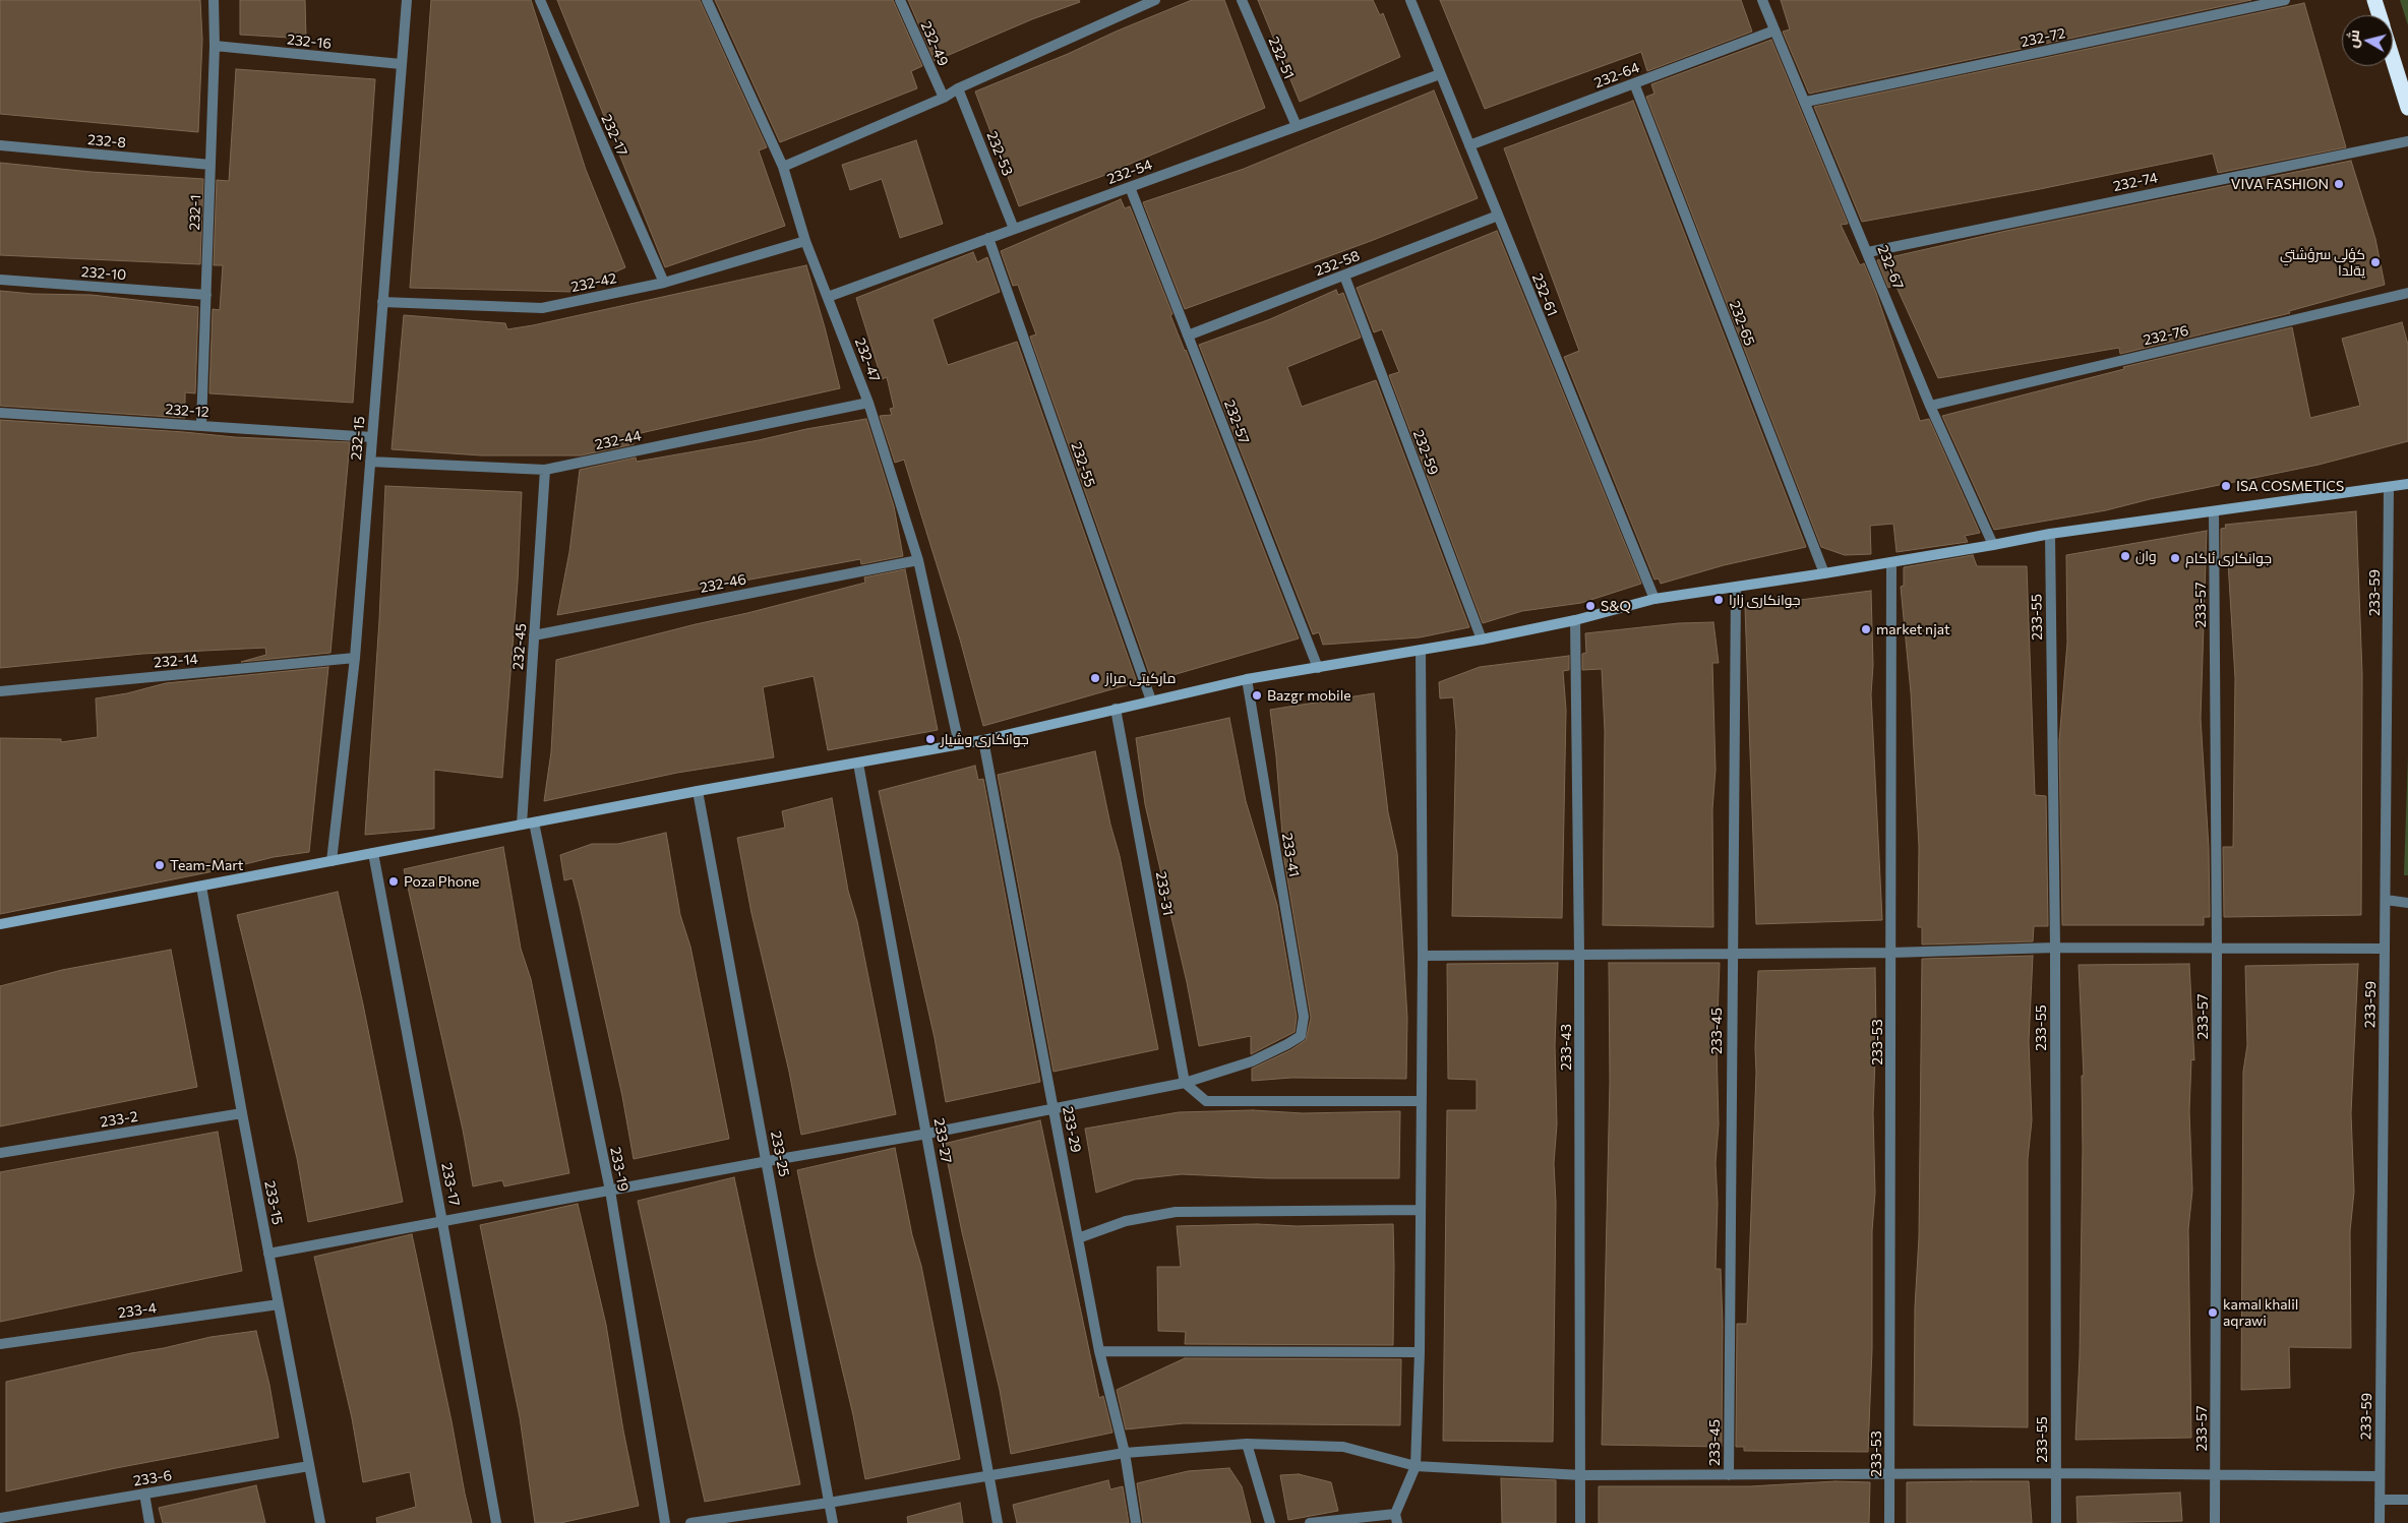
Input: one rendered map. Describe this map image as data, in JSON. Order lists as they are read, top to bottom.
{
  "streets": {
    "street": [
      "232-72",
      "232-16",
      "232-49",
      "232-51",
      "232-64",
      "232-17",
      "232-8",
      "232-53",
      "232-54",
      "232-74",
      "232-1",
      "232-58",
      "232-67",
      "232-10",
      "232-42",
      "232-61",
      "232-65",
      "232-76",
      "232-47",
      "232-12",
      "232-57",
      "232-15",
      "232-44",
      "232-59",
      "232-55",
      "232-46",
      "233-59",
      "233-57",
      "233-55",
      "232-45",
      "232-14",
      "233-41",
      "233-31",
      "233-45",
      "233-53",
      "233-43",
      "233-2",
      "233-29",
      "233-27",
      "233-25",
      "233-19",
      "233-17",
      "233-15",
      "233-4",
      "233-6"
    ]
  },
  "crossings": [
    ["232-72", "232-67"],
    ["232-16", "232-1"],
    ["232-16", "232-15"],
    ["232-51", "232-54"],
    ["232-64", "232-67"],
    ["232-64", "232-61"],
    ["232-64", "232-65"],
    ["232-17", "232-42"],
    ["232-8", "232-1"],
    ["232-53", "232-54"],
    ["232-54", "232-61"],
    ["232-54", "232-47"],
    ["232-54", "232-57"],
    ["232-54", "232-55"],
    ["232-74", "232-67"],
    ["232-1", "232-10"],
    ["232-1", "232-12"],
    ["232-58", "232-61"],
    ["232-58", "232-57"],
    ["232-58", "232-59"],
    ["232-67", "232-76"],
    ["232-42", "232-47"],
    ["232-42", "232-15"],
    ["232-47", "232-44"],
    ["232-47", "232-46"],
    ["232-12", "232-15"],
    ["232-15", "232-44"],
    ["232-15", "232-14"],
    ["232-44", "232-45"],
    ["232-46", "232-45"],
    ["233-41", "233-31"],
    ["233-2", "233-15"],
    ["233-15", "233-4"],
    ["233-15", "233-6"]
  ],
  "places": [
    "VIVA FASHION",
    "كؤلي سرؤشتي يةلدا",
    "ISA COSMETICS",
    "وان",
    "جوانکاری ئاکام",
    "جوانکاری زارا",
    "S&Q",
    "market njat",
    "مارکیتی مراز",
    "Bazgr mobile",
    "جوانکاری وشیار",
    "Team-Mart",
    "Poza Phone",
    "kamal khalil aqrawi"
  ],
  "north": "left"
}
